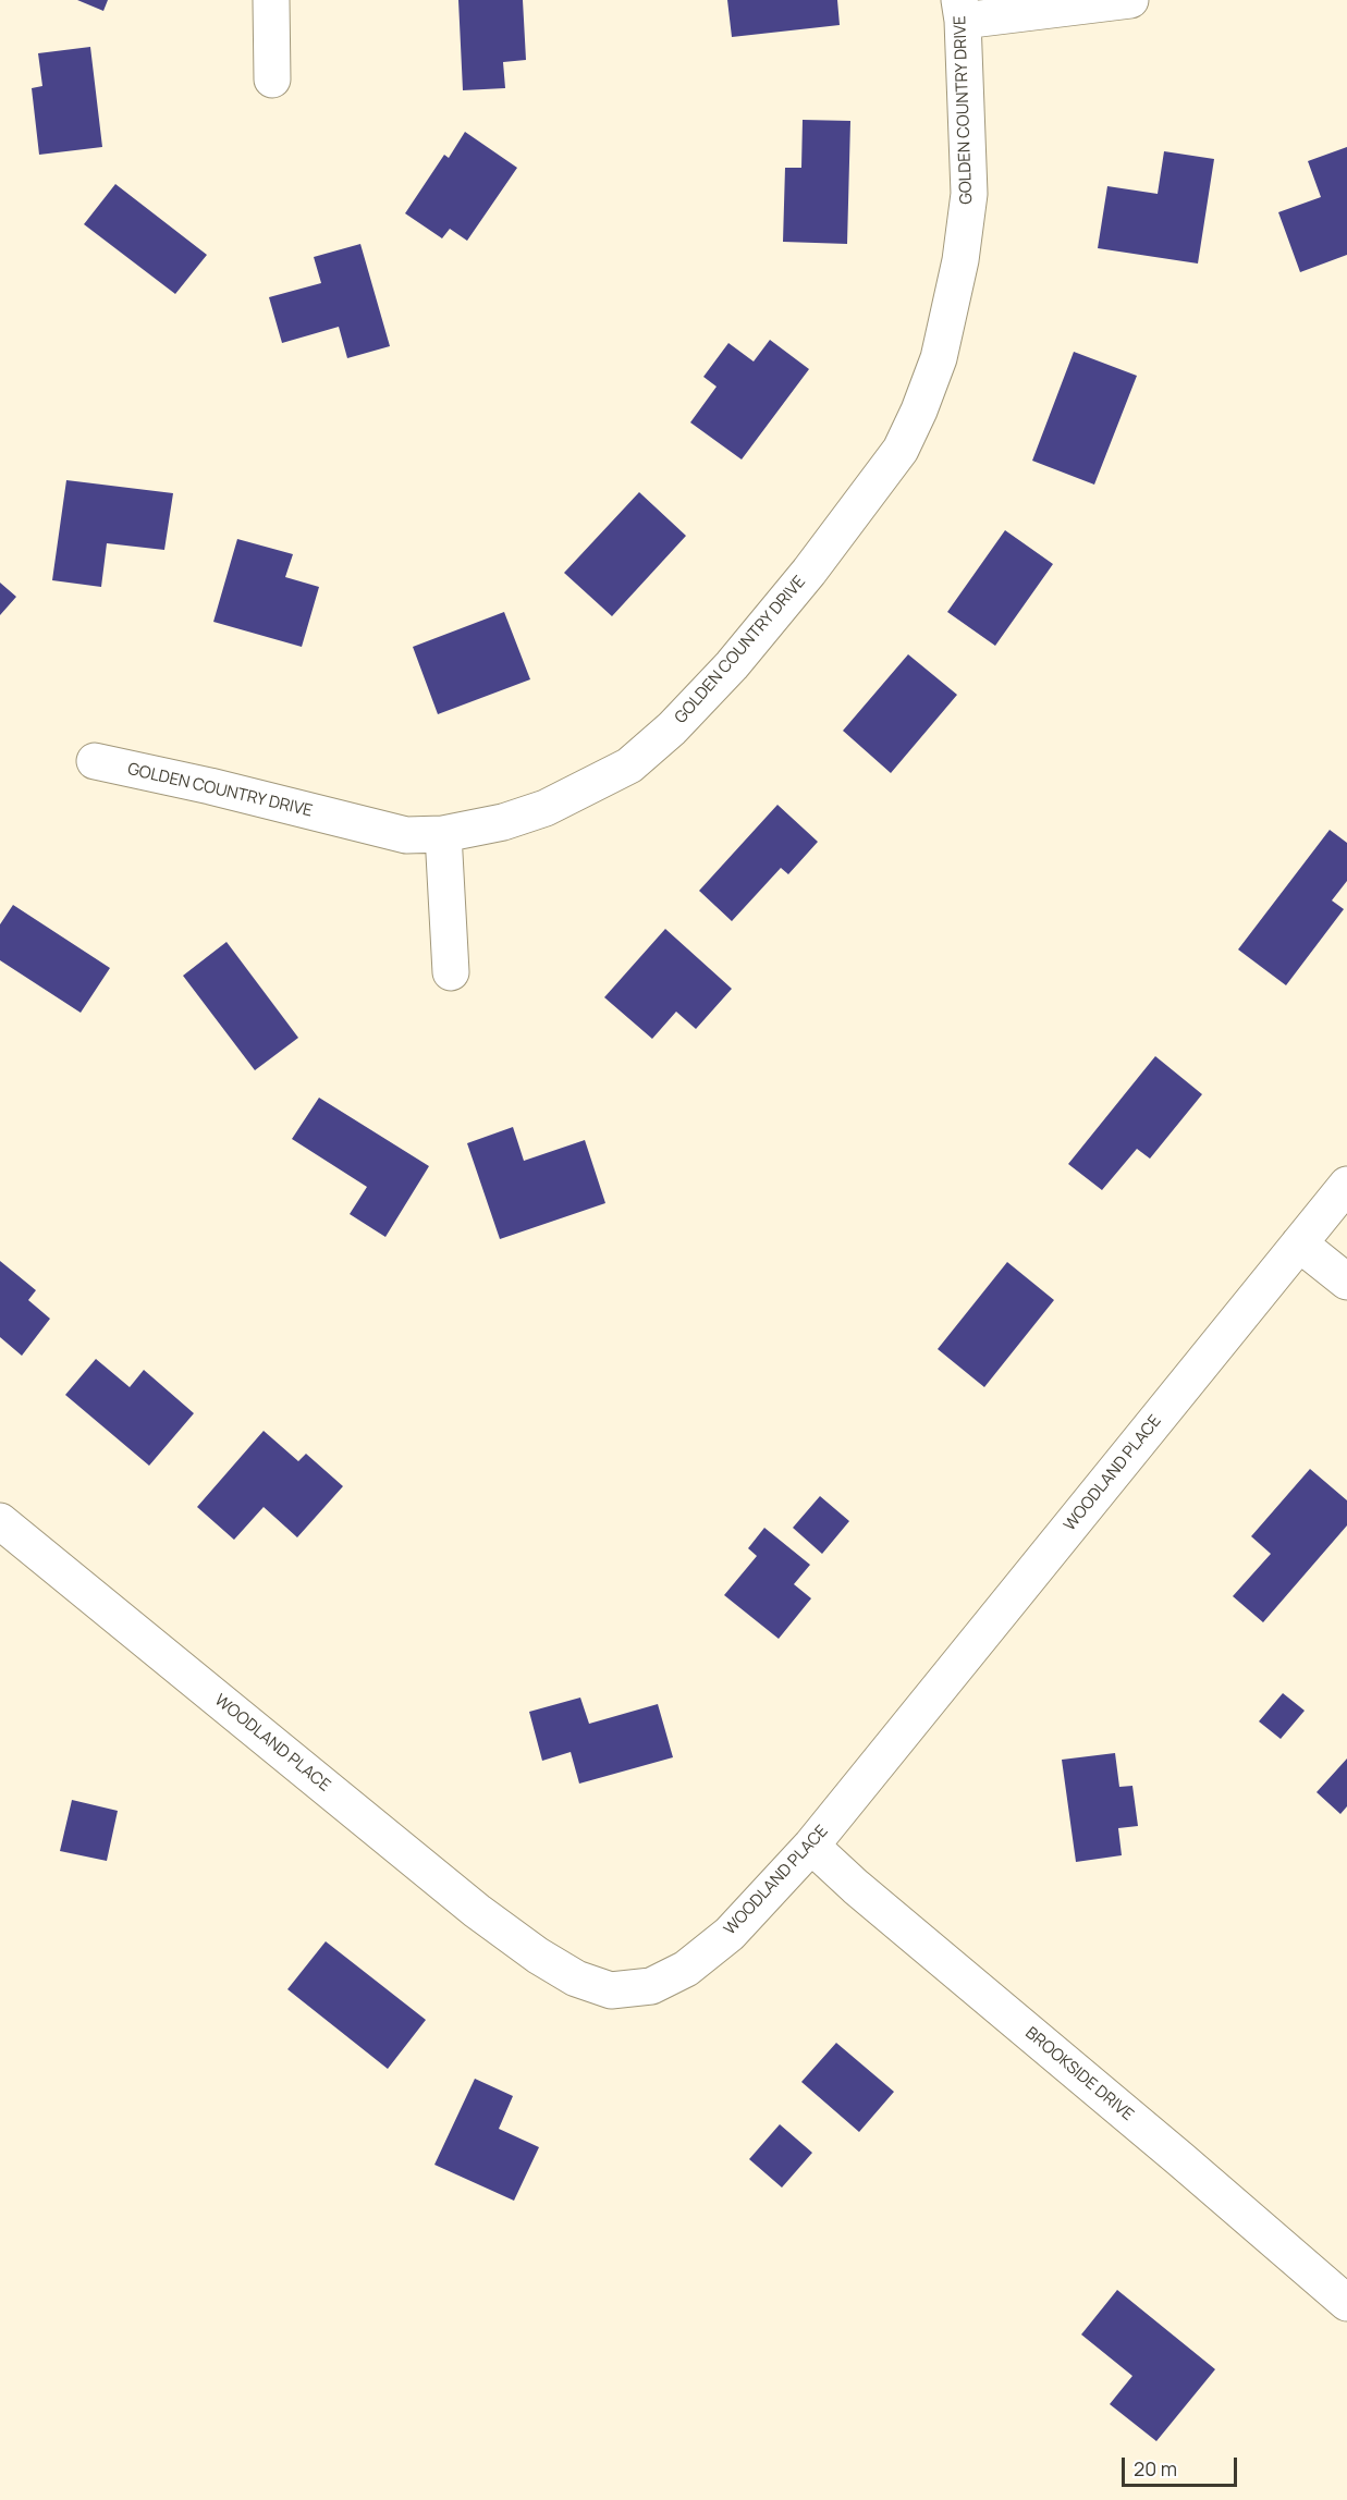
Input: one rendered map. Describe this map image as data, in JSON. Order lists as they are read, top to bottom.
{
  "streets": {
    "street": ["GOLDEN COUNTRY DRIVE", "WOODLAND PLACE", "BROOKSIDE DRIVE"]
  },
  "crossings": [
    ["WOODLAND PLACE", "BROOKSIDE DRIVE"]
  ],
  "scale_bar": "20 m"
}
